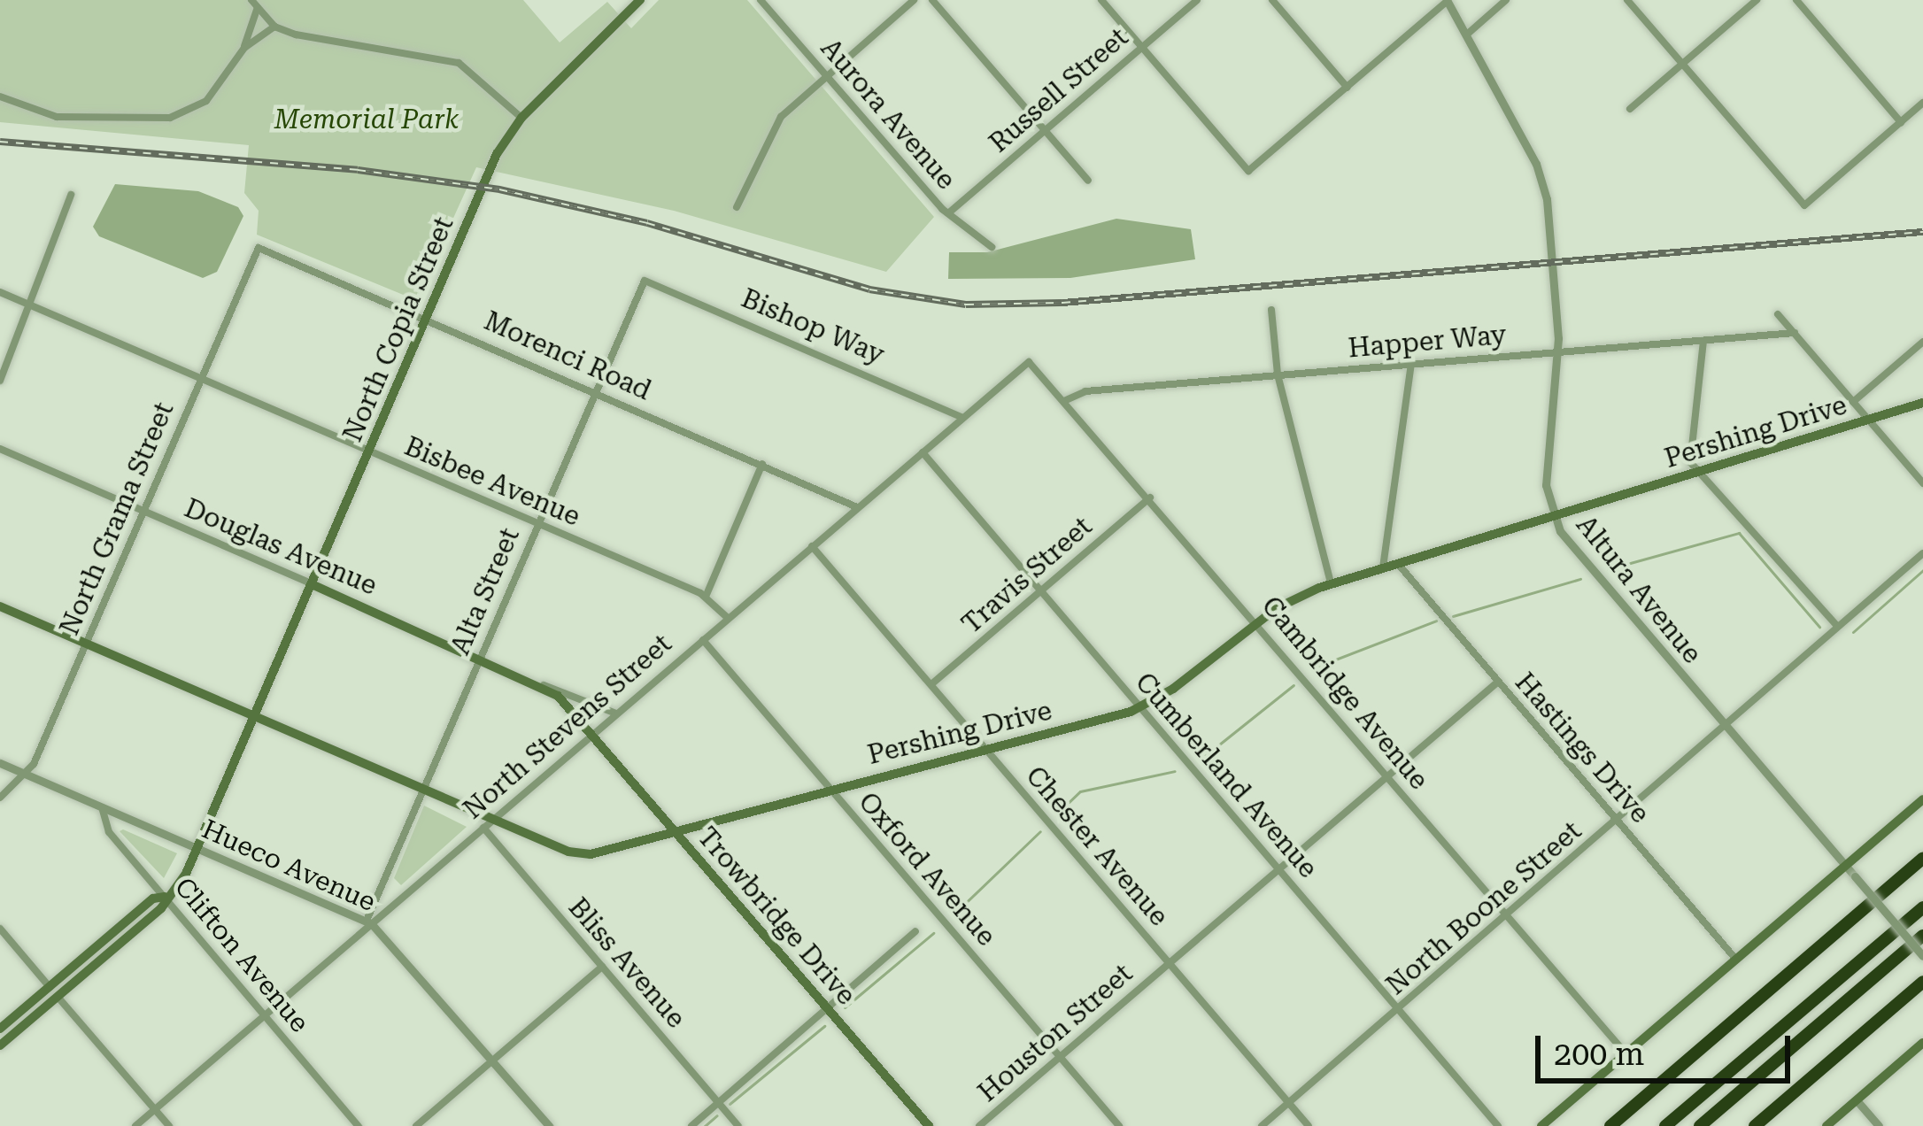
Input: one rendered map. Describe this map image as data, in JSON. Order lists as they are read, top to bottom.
{
  "streets": {
    "main road": [
      "North Copia Street",
      "Pershing Drive",
      "Douglas Avenue",
      "Trowbridge Drive"
    ],
    "street": [
      "Russell Street",
      "Aurora Avenue",
      "Bishop Way",
      "Happer Way",
      "Morenci Road",
      "Bisbee Avenue",
      "North Grama Street",
      "Travis Street",
      "Altura Avenue",
      "Alta Street",
      "Cambridge Avenue",
      "North Stevens Street",
      "Hastings Drive",
      "Cumberland Avenue",
      "Chester Avenue",
      "Hueco Avenue",
      "Oxford Avenue",
      "North Boone Street",
      "Clifton Avenue",
      "Bliss Avenue",
      "Houston Street"
    ]
  },
  "crossings": [
    ["Russell Street", "Aurora Avenue"],
    ["Bishop Way", "Alta Street"],
    ["Bishop Way", "North Stevens Street"],
    ["North Copia Street", "Morenci Road"],
    ["North Copia Street", "Pershing Drive"],
    ["North Copia Street", "Bisbee Avenue"],
    ["North Copia Street", "Douglas Avenue"],
    ["North Copia Street", "Hueco Avenue"],
    ["North Copia Street", "Clifton Avenue"],
    ["Happer Way", "Altura Avenue"],
    ["Happer Way", "Cambridge Avenue"],
    ["Morenci Road", "North Grama Street"],
    ["Morenci Road", "Alta Street"],
    ["Morenci Road", "North Stevens Street"],
    ["Pershing Drive", "North Grama Street"],
    ["Pershing Drive", "Altura Avenue"],
    ["Pershing Drive", "Alta Street"],
    ["Pershing Drive", "Cambridge Avenue"],
    ["Pershing Drive", "North Stevens Street"],
    ["Pershing Drive", "Hastings Drive"],
    ["Pershing Drive", "Cumberland Avenue"],
    ["Pershing Drive", "Chester Avenue"],
    ["Pershing Drive", "Oxford Avenue"],
    ["Pershing Drive", "Trowbridge Drive"],
    ["Bisbee Avenue", "North Grama Street"],
    ["Bisbee Avenue", "Alta Street"],
    ["Bisbee Avenue", "North Stevens Street"],
    ["North Grama Street", "Douglas Avenue"],
    ["North Grama Street", "Hueco Avenue"],
    ["Douglas Avenue", "Alta Street"],
    ["Douglas Avenue", "North Stevens Street"],
    ["Douglas Avenue", "Trowbridge Drive"],
    ["Travis Street", "Cambridge Avenue"],
    ["Travis Street", "Cumberland Avenue"],
    ["Travis Street", "Chester Avenue"],
    ["Altura Avenue", "North Boone Street"],
    ["Alta Street", "North Stevens Street"],
    ["Alta Street", "Hueco Avenue"],
    ["Cambridge Avenue", "North Stevens Street"],
    ["Cambridge Avenue", "North Boone Street"],
    ["Cambridge Avenue", "Houston Street"],
    ["North Stevens Street", "Cumberland Avenue"],
    ["North Stevens Street", "Chester Avenue"],
    ["North Stevens Street", "Hueco Avenue"],
    ["North Stevens Street", "Oxford Avenue"],
    ["North Stevens Street", "Trowbridge Drive"],
    ["North Stevens Street", "Clifton Avenue"],
    ["North Stevens Street", "Bliss Avenue"],
    ["Hastings Drive", "North Boone Street"],
    ["Hastings Drive", "Houston Street"],
    ["Cumberland Avenue", "North Boone Street"],
    ["Cumberland Avenue", "Houston Street"],
    ["Chester Avenue", "North Boone Street"],
    ["Chester Avenue", "Houston Street"],
    ["Hueco Avenue", "Clifton Avenue"],
    ["Oxford Avenue", "Houston Street"]
  ],
  "parks": ["Memorial Park"],
  "scale_bar": "200 m"
}
